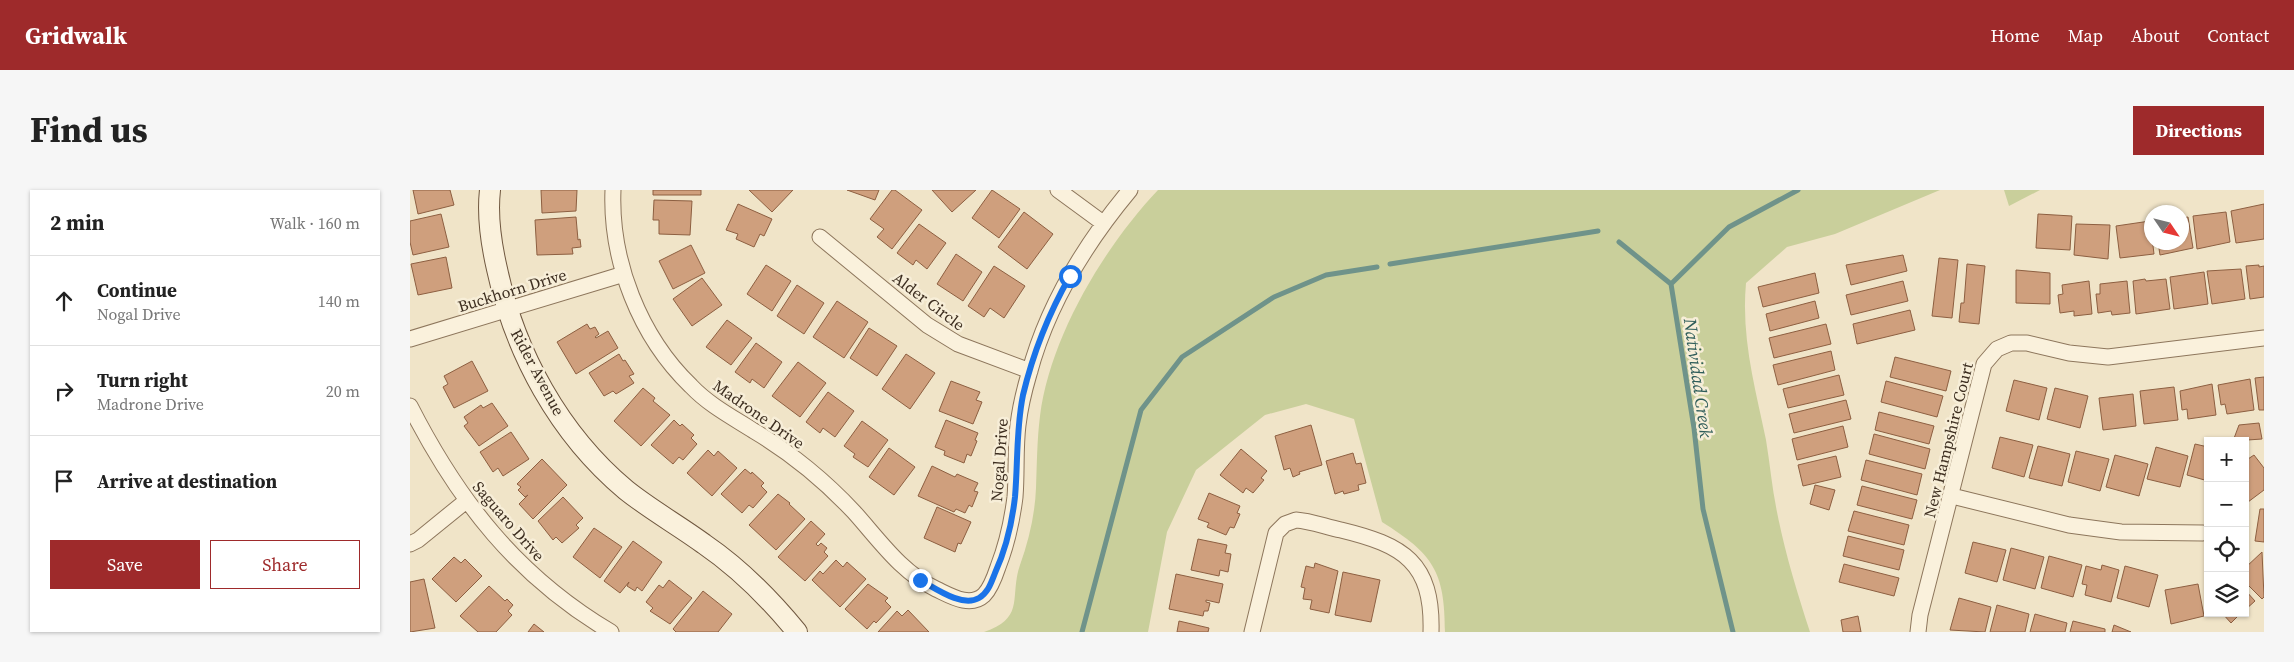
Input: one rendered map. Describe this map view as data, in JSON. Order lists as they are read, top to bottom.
{
  "streets": {
    "street": [
      "Buckhorn Drive",
      "Alder Circle",
      "Rider Avenue",
      "Madrone Drive",
      "New Hampshire Court",
      "Nogal Drive",
      "Saguaro Drive"
    ]
  },
  "crossings": [
    ["Buckhorn Drive", "Rider Avenue"],
    ["Buckhorn Drive", "Madrone Drive"],
    ["Alder Circle", "Nogal Drive"],
    ["Madrone Drive", "Nogal Drive"]
  ],
  "water": ["Natividad Creek"],
  "north": "bottom right",
  "page": {
    "header": "Gridwalk",
    "nav": [
      "Home",
      "Map",
      "About",
      "Contact"
    ],
    "title": "Find us",
    "buttons": [
      "Directions",
      ["Save", "Share"]
    ],
    "heading": ["2 min", "Walk · 160 m"],
    "list": [
      ["Continue", "Nogal Drive", "140 m"],
      ["Turn right", "Madrone Drive", "20 m"],
      "Arrive at destination"
    ],
    "map_buttons": ["+", "−"]
  }
}
